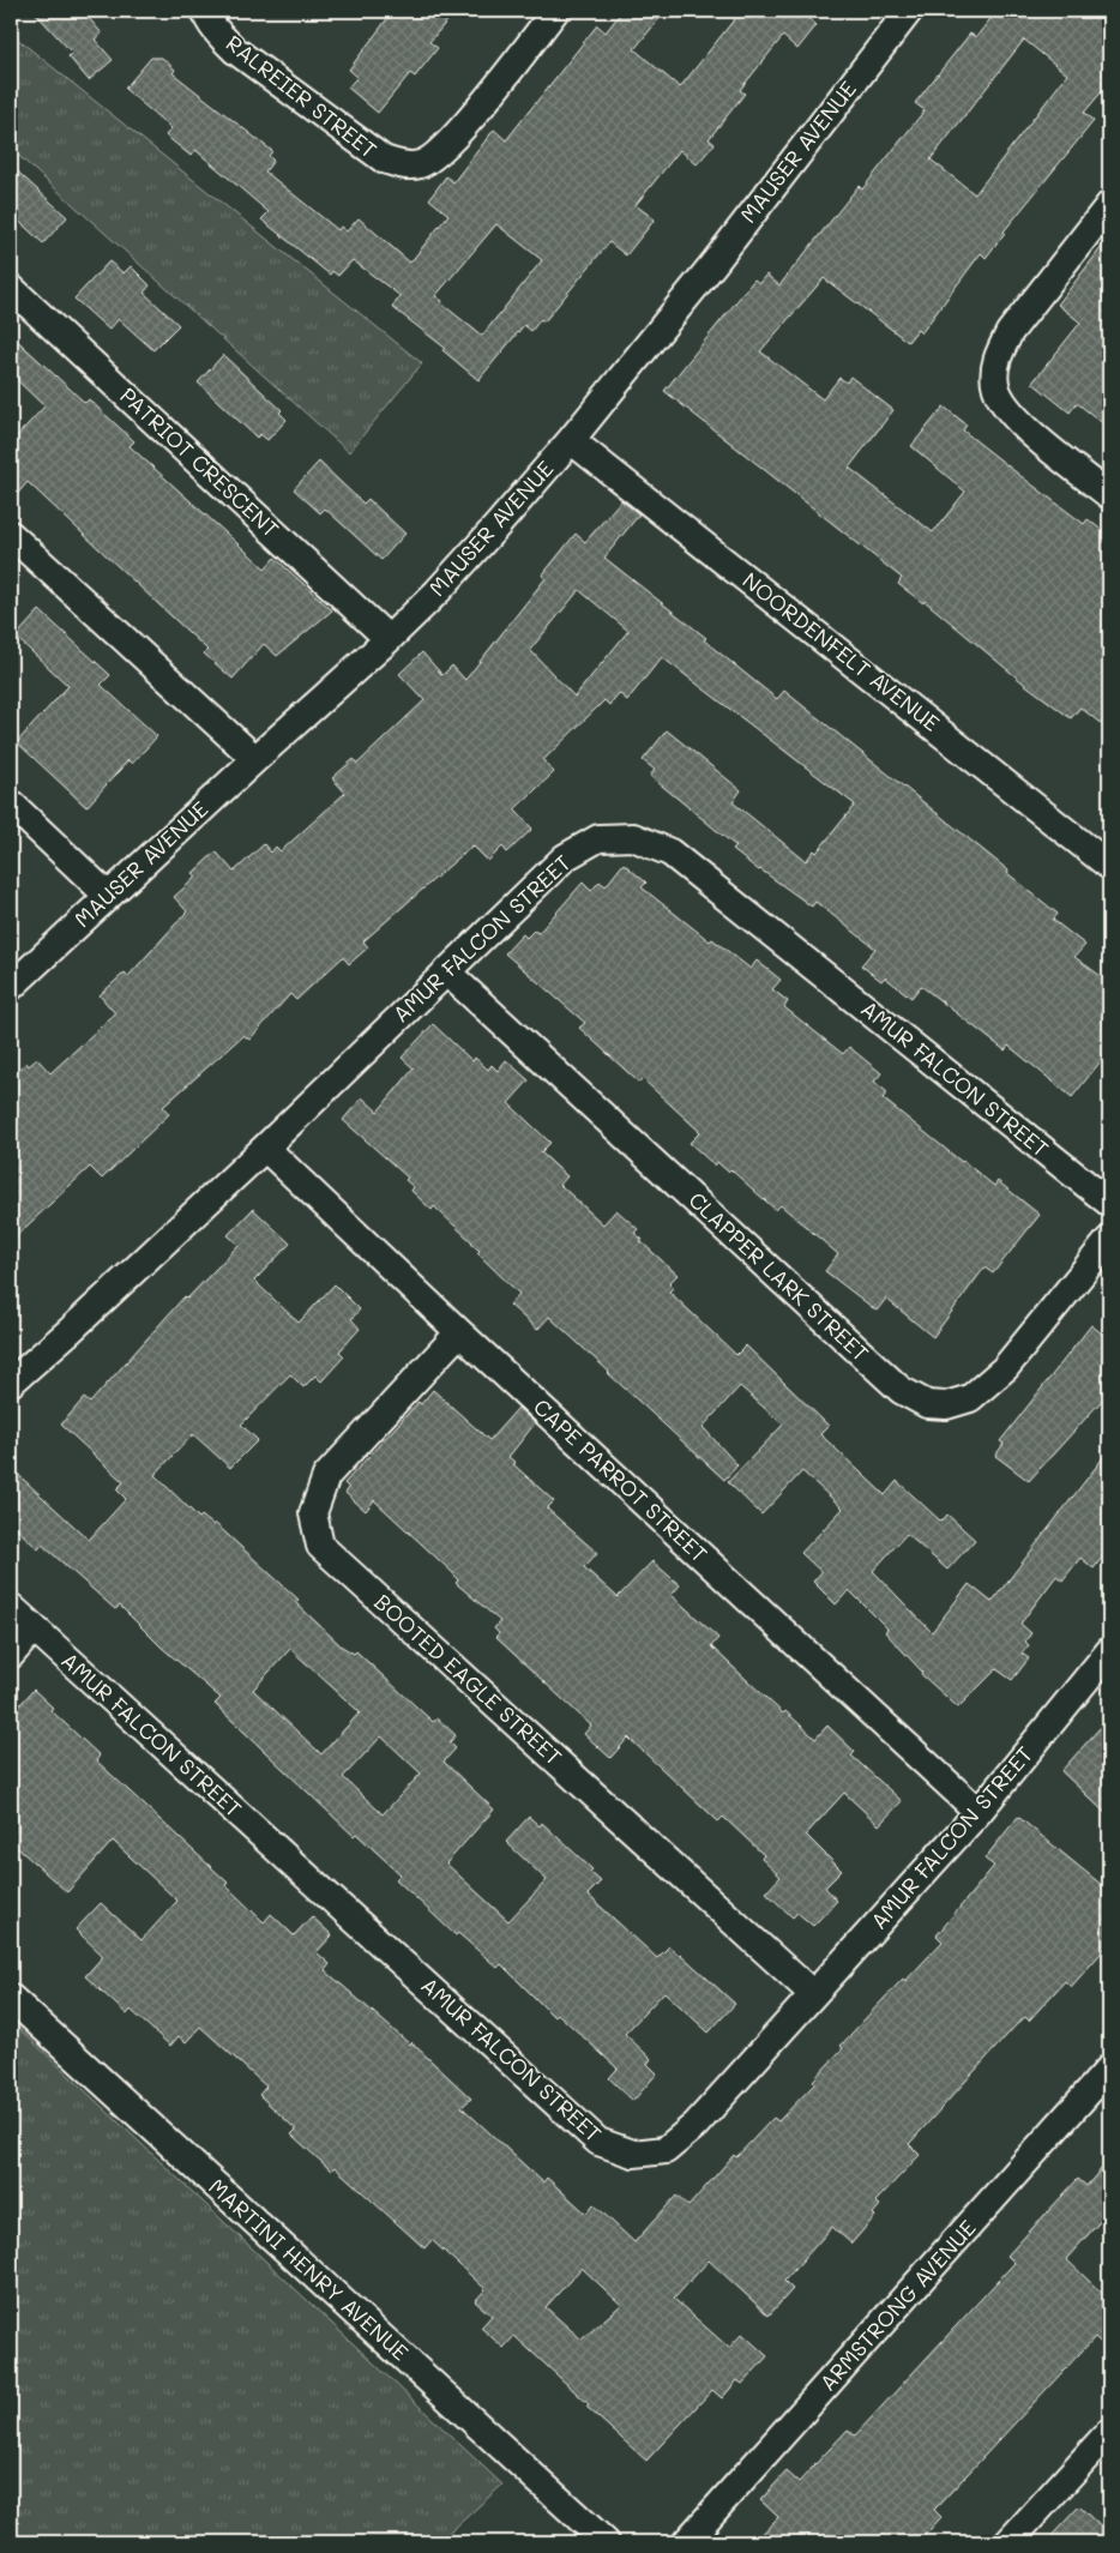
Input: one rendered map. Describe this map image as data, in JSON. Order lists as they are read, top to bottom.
{
  "streets": {
    "street": [
      "RALREIER STREET",
      "MAUSER AVENUE",
      "PATRIOT CRESCENT",
      "NOORDENFELT AVENUE",
      "AMUR FALCON STREET",
      "CLAPPER LARK STREET",
      "CAPE PARROT STREET",
      "BOOTED EAGLE STREET",
      "MARTINI HENRY AVENUE",
      "ARMSTRONG AVENUE"
    ]
  },
  "crossings": [
    ["MAUSER AVENUE", "PATRIOT CRESCENT"],
    ["MAUSER AVENUE", "NOORDENFELT AVENUE"],
    ["AMUR FALCON STREET", "CLAPPER LARK STREET"],
    ["AMUR FALCON STREET", "CAPE PARROT STREET"],
    ["AMUR FALCON STREET", "BOOTED EAGLE STREET"],
    ["CAPE PARROT STREET", "BOOTED EAGLE STREET"]
  ]
}
